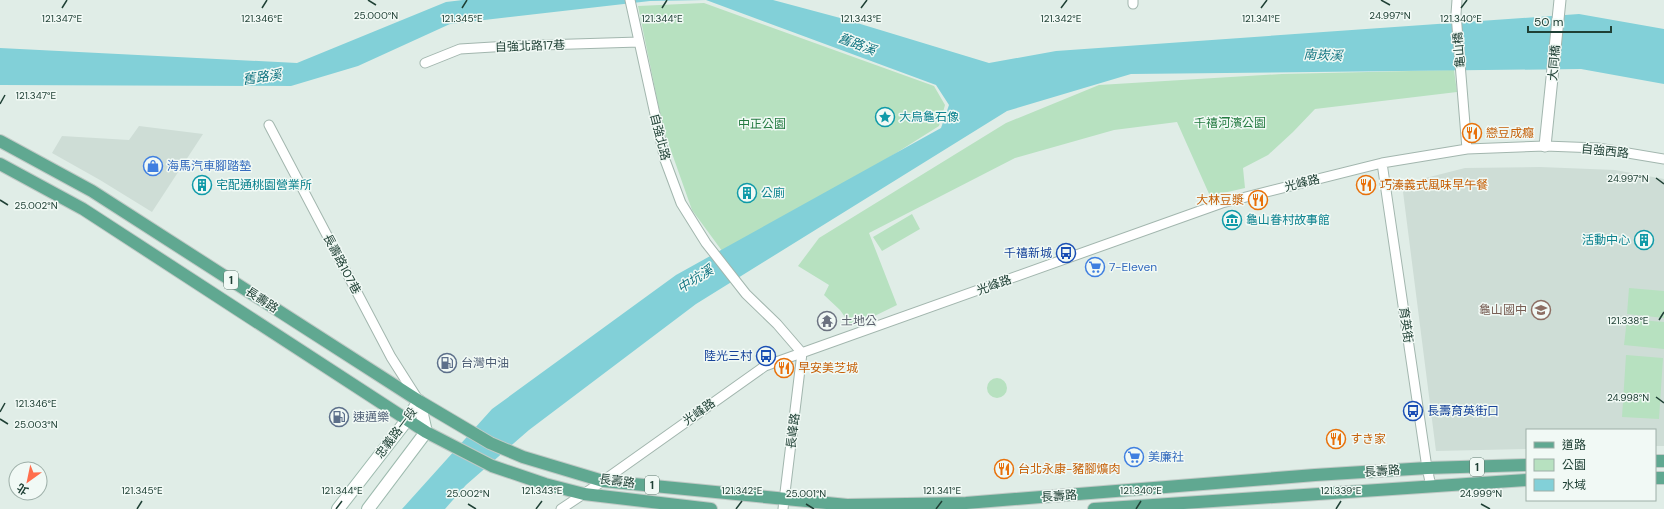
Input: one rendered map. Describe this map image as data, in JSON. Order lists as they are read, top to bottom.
{
  "streets": {
    "main road": ["1", "長壽路", "忠義路一段"],
    "street": [
      "自強北路17巷",
      "龜山橋",
      "大同橋",
      "自強北路",
      "自強西路",
      "光峰路",
      "長壽路107巷",
      "育英街",
      "長峰路"
    ]
  },
  "crossings": [
    ["自強北路17巷", "自強北路"],
    ["龜山橋", "光峰路"],
    ["大同橋", "自強西路"],
    ["大同橋", "光峰路"],
    ["自強北路", "光峰路"],
    ["自強北路", "長峰路"],
    ["自強西路", "光峰路"],
    ["光峰路", "長壽路"],
    ["光峰路", "育英街"],
    ["光峰路", "長峰路"],
    ["長壽路107巷", "長壽路"],
    ["長壽路107巷", "忠義路一段"],
    ["長壽路", "育英街"],
    ["長壽路", "長峰路"],
    ["長壽路", "忠義路一段"]
  ],
  "water": ["舊路溪", "南崁溪", "中坑溪"],
  "parks": ["千禧河濱公園", "中正公園"],
  "places": {
    "place": ["大烏龜石像"],
    "restaurant": [
      "戀豆成癮",
      "巧溱義式風味早午餐",
      "大林豆漿",
      "早安美芝城",
      "すき家",
      "台北永康-豬腳爌肉"
    ],
    "shop": ["海馬汽車腳踏墊"],
    "building": ["宅配通桃園營業所", "公廁", "活動中心"],
    "museum": ["龜山眷村故事館"],
    "bus stop": ["千禧新城", "陸光三村", "長壽育英街口"],
    "supermarket": ["7-Eleven", "美廉社"],
    "school or university": ["龜山國中"],
    "temple": ["土地公"],
    "fuel station": ["台灣中油", "速邁樂"]
  },
  "legend": ["道路", "公園", "水域"],
  "scale_bar": "50 m",
  "north": "bottom left",
  "coordinates": [
    "25.000°N",
    "24.997°N",
    "121.347°E",
    "121.346°E",
    "121.345°E",
    "121.344°E",
    "121.343°E",
    "121.342°E",
    "121.341°E",
    "121.340°E",
    "25.002°N",
    "121.338°E",
    "24.998°N",
    "25.003°N",
    "121.339°E",
    "25.001°N",
    "24.999°N"
  ]
}
